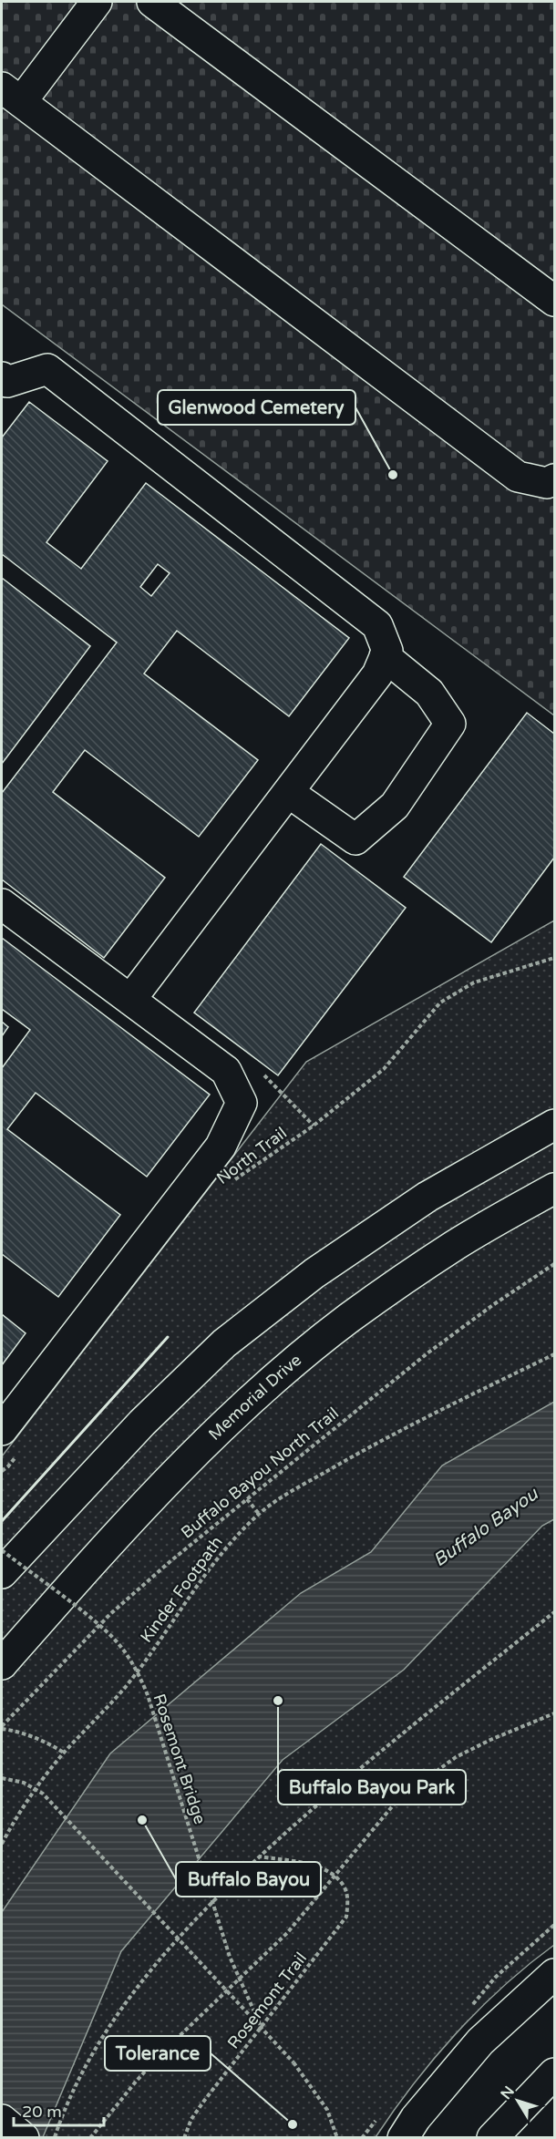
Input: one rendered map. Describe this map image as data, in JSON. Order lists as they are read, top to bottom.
{
  "streets": {
    "main road": ["Memorial Drive"],
    "path": [
      "North Trail",
      "Buffalo Bayou North Trail",
      "Kinder Footpath",
      "Rosemont Bridge",
      "Rosemont Trail"
    ]
  },
  "water": ["Buffalo Bayou"],
  "places": [
    "Glenwood Cemetery",
    "Buffalo Bayou Park",
    "Buffalo Bayou",
    "Tolerance"
  ],
  "scale_bar": "20 m",
  "north": "top left"
}
